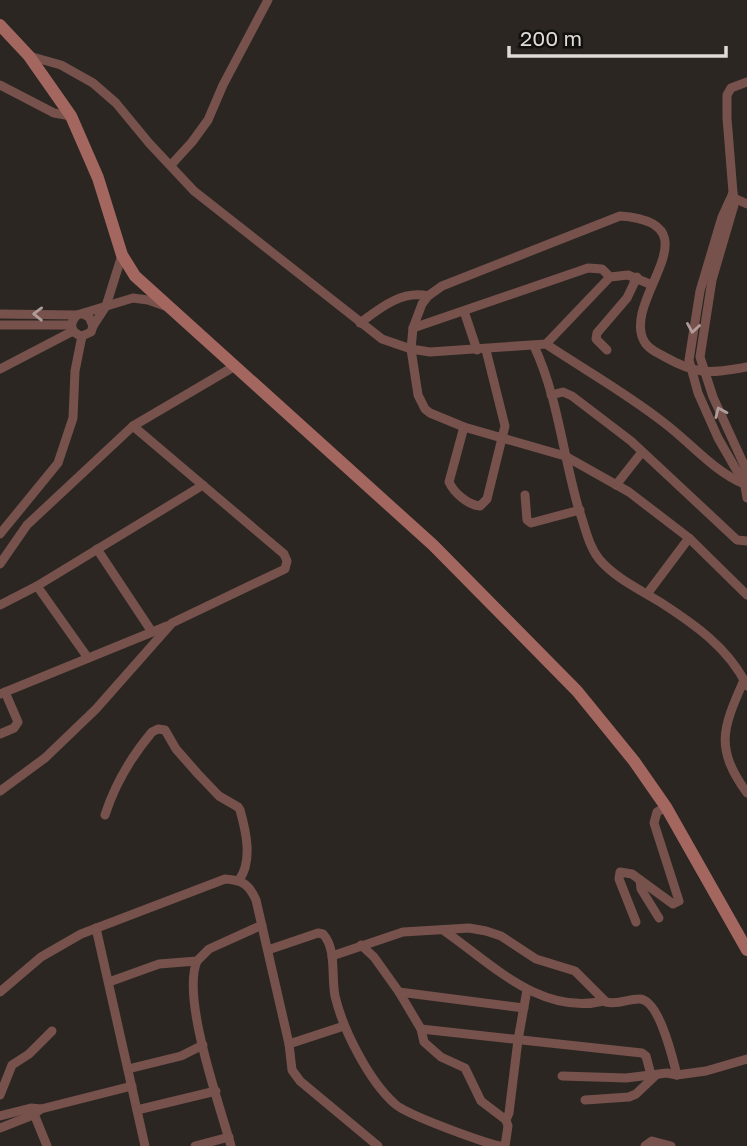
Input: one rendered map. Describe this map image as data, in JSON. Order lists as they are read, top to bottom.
{
  "scale_bar": "200 m"
}
